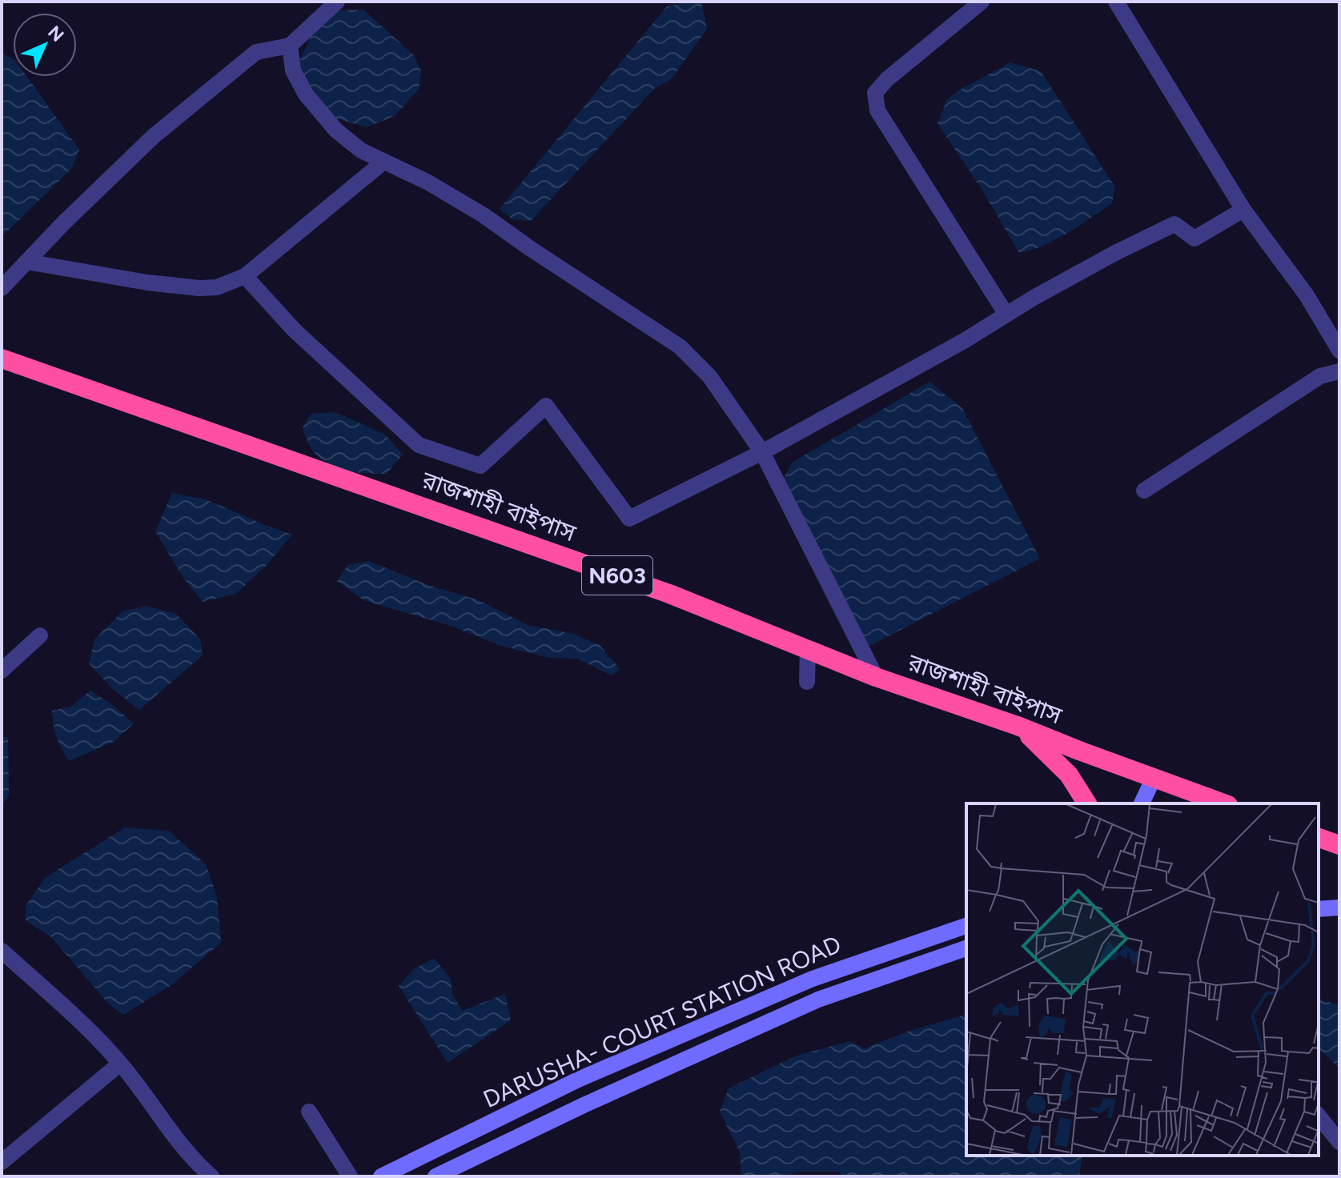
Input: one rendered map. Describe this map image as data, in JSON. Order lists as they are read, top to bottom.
{
  "streets": {
    "highway": ["রাজশাহী বাইপাস", "N603"],
    "street": ["DARUSHA- COURT STATION ROAD"]
  },
  "north": "top right"
}
